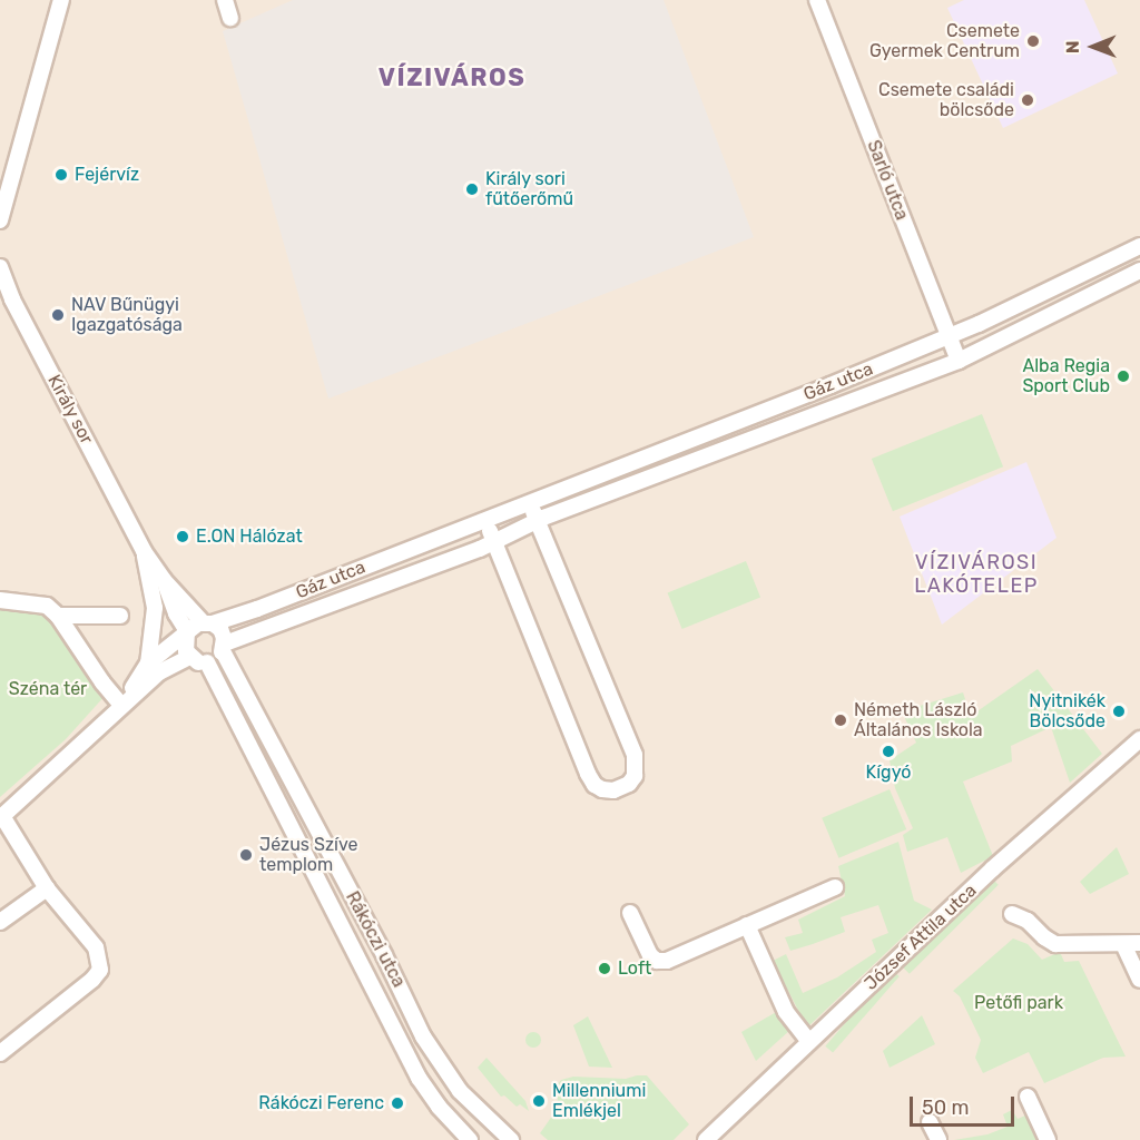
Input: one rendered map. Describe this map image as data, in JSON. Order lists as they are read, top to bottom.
{
  "streets": {
    "street": [
      "Sarló utca",
      "Gáz utca",
      "Király sor",
      "József Attila utca",
      "Rákóczi utca"
    ]
  },
  "crossings": [
    ["Sarló utca", "Gáz utca"],
    ["Gáz utca", "Király sor"],
    ["Gáz utca", "Rákóczi utca"],
    ["Király sor", "Rákóczi utca"]
  ],
  "districts": ["VÍZIVÁROS", "VÍZIVÁROSI LAKÓTELEP"],
  "parks": ["Széna tér", "Petőfi park"],
  "places": [
    "Csemete Gyermek Centrum",
    "Csemete családi bölcsőde",
    "Fejérvíz",
    "Király sori fűtőerőmű",
    "NAV Bűnügyi Igazgatósága",
    "Alba Regia Sport Club",
    "E.ON Hálózat",
    "Nyitnikék Bölcsőde",
    "Németh László Általános Iskola",
    "Kígyó",
    "Jézus Szíve templom",
    "Loft",
    "Millenniumi Emlékjel",
    "Rákóczi Ferenc"
  ],
  "scale_bar": "50 m",
  "north": "left"
}
